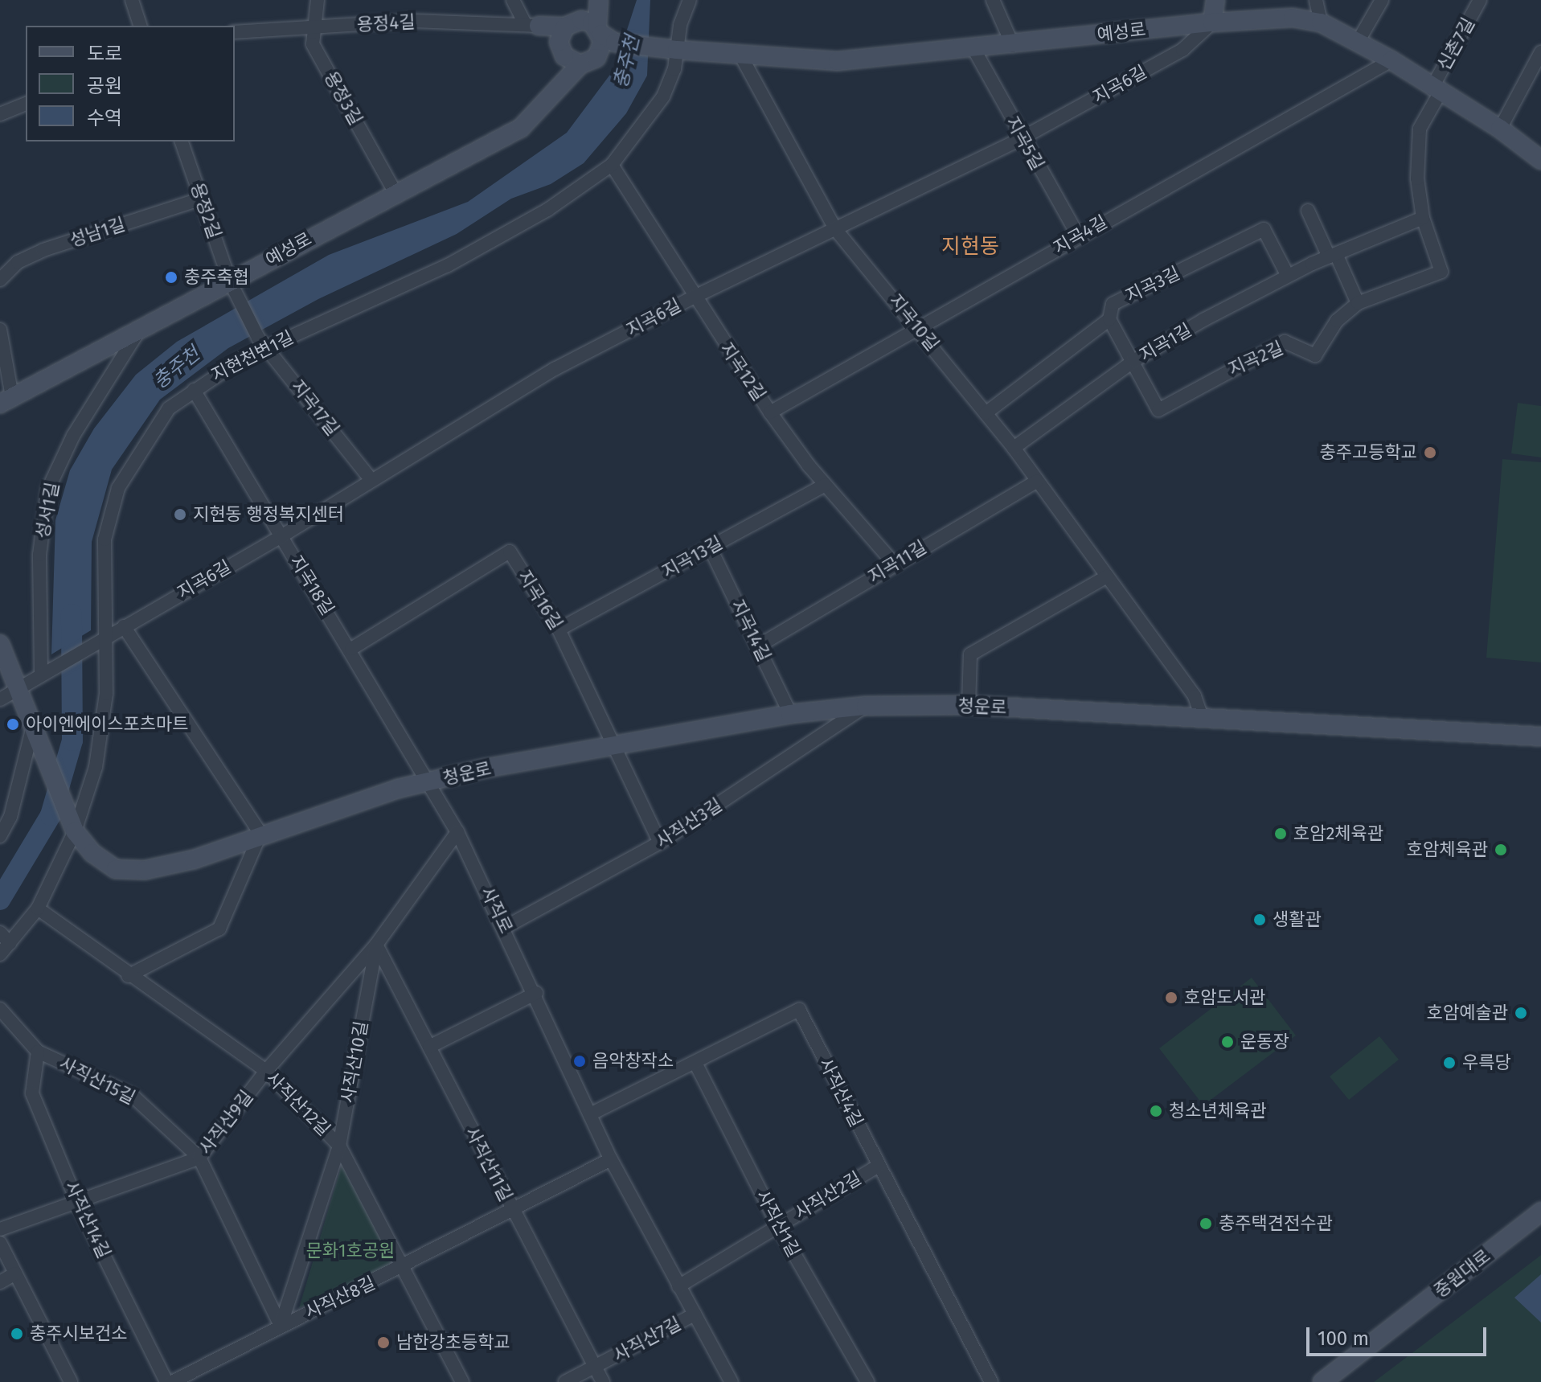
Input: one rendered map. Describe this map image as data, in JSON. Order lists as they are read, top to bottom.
{
  "streets": {
    "street": [
      "용정4길",
      "예성로",
      "신촌7길",
      "지곡6길",
      "용정3길",
      "지곡5길",
      "용정2길",
      "성남1길",
      "지곡4길",
      "지곡3길",
      "지곡10길",
      "지곡1길",
      "지현천변1길",
      "지곡2길",
      "지곡12길",
      "지곡17길",
      "성서1길",
      "지곡13길",
      "지곡11길",
      "지곡18길",
      "지곡16길",
      "지곡14길",
      "청운로",
      "사직산3길",
      "사직로",
      "사직산10길",
      "사직산15길",
      "사직산4길",
      "사직산12길",
      "사직산9길",
      "사직산11길",
      "사직산2길",
      "사직산14길",
      "사직산1길",
      "중원대로",
      "사직산8길",
      "사직산7길"
    ]
  },
  "crossings": [
    ["용정4길", "예성로"],
    ["용정4길", "용정3길"],
    ["예성로", "신촌7길"],
    ["예성로", "지곡6길"],
    ["예성로", "용정3길"],
    ["예성로", "지곡5길"],
    ["예성로", "용정2길"],
    ["예성로", "지곡4길"],
    ["예성로", "지곡10길"],
    ["예성로", "지현천변1길"],
    ["예성로", "성서1길"],
    ["지곡6길", "지곡5길"],
    ["지곡6길", "지곡10길"],
    ["지곡6길", "지현천변1길"],
    ["지곡6길", "지곡12길"],
    ["지곡6길", "지곡17길"],
    ["지곡6길", "성서1길"],
    ["지곡6길", "지곡18길"],
    ["지곡5길", "지곡4길"],
    ["용정2길", "성남1길"],
    ["용정2길", "지곡17길"],
    ["지곡4길", "지곡10길"],
    ["지곡4길", "지곡12길"],
    ["지곡3길", "지곡10길"],
    ["지곡3길", "지곡1길"],
    ["지곡10길", "지곡1길"],
    ["지곡10길", "지곡11길"],
    ["지곡10길", "청운로"],
    ["지곡1길", "지곡2길"],
    ["지현천변1길", "지곡12길"],
    ["지현천변1길", "지곡17길"],
    ["지현천변1길", "지곡18길"],
    ["지현천변1길", "사직산12길"],
    ["지곡12길", "지곡13길"],
    ["지곡12길", "지곡11길"],
    ["지곡13길", "지곡16길"],
    ["지곡13길", "지곡14길"],
    ["지곡11길", "지곡14길"],
    ["지곡18길", "지곡16길"],
    ["지곡18길", "청운로"],
    ["지곡18길", "사직로"],
    ["지곡16길", "청운로"],
    ["지곡16길", "사직산3길"],
    ["지곡14길", "청운로"],
    ["청운로", "사직산3길"],
    ["청운로", "사직로"],
    ["사직산3길", "사직로"],
    ["사직로", "사직산4길"],
    ["사직로", "사직산9길"],
    ["사직로", "사직산2길"],
    ["사직로", "사직산8길"],
    ["사직로", "사직산7길"],
    ["사직산10길", "사직산15길"],
    ["사직산10길", "사직산12길"],
    ["사직산10길", "사직산9길"],
    ["사직산10길", "사직산11길"],
    ["사직산10길", "사직산8길"],
    ["사직산15길", "사직산9길"],
    ["사직산15길", "사직산14길"],
    ["사직산15길", "사직산8길"],
    ["사직산4길", "사직산2길"],
    ["사직산4길", "사직산1길"],
    ["사직산12길", "사직산9길"],
    ["사직산12길", "사직산8길"],
    ["사직산9길", "사직산11길"],
    ["사직산9길", "사직산14길"],
    ["사직산11길", "사직산8길"],
    ["사직산11길", "사직산7길"],
    ["사직산2길", "사직산1길"]
  ],
  "districts": ["지현동"],
  "water": ["충주천"],
  "parks": ["문화1호공원"],
  "places": [
    "충주축협",
    "충주고등학교",
    "지현동 행정복지센터",
    "아이엔에이스포츠마트",
    "호암2체육관",
    "호암체육관",
    "생활관",
    "호암도서관",
    "호암예술관",
    "운동장",
    "음악창작소",
    "우륵당",
    "청소년체육관",
    "충주택견전수관",
    "충주시보건소",
    "남한강초등학교"
  ],
  "legend": ["도로", "공원", "수역"],
  "scale_bar": "100 m"
}
